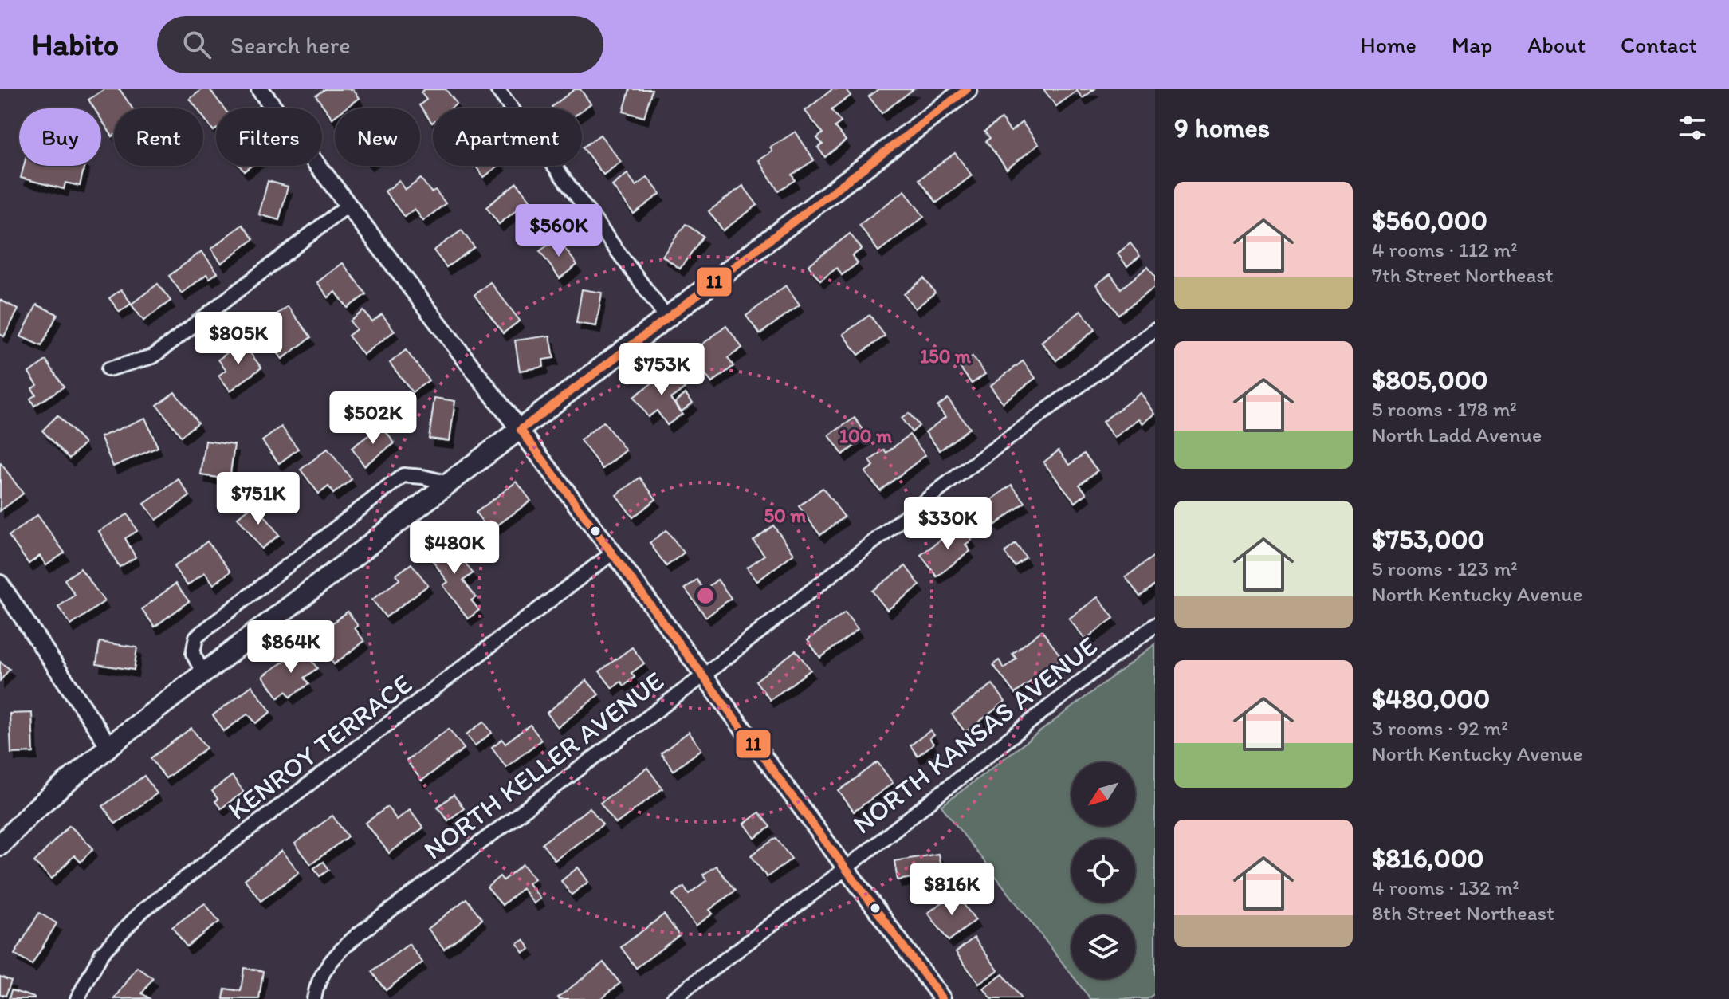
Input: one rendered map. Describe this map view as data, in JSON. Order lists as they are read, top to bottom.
{
  "streets": {
    "street": ["NORTH KANSAS AVENUE", "KENROY TERRACE", "NORTH KELLER AVENUE"]
  },
  "lines": ["transit line 11"],
  "north": "bottom left",
  "page": {
    "header": "Habito",
    "search": "Search here",
    "nav": [
      "Home",
      "Map",
      "About",
      "Contact"
    ],
    "heading": "9 homes",
    "chip": [
      "Buy",
      "Rent",
      "Filters",
      "New",
      "Apartment"
    ],
    "list": [
      {
        "name": "$560,000",
        "note": "4 rooms · 112 m² · 7th Street Northeast"
      },
      {
        "name": "$805,000",
        "note": "5 rooms · 178 m² · North Ladd Avenue"
      },
      {
        "name": "$753,000",
        "note": "5 rooms · 123 m² · North Kentucky Avenue"
      },
      {
        "name": "$480,000",
        "note": "3 rooms · 92 m² · North Kentucky Avenue"
      },
      {
        "name": "$816,000",
        "note": "4 rooms · 132 m² · 8th Street Northeast"
      }
    ],
    "price": [
      "$560K",
      "$805K",
      "$753K",
      "$502K",
      "$751K",
      "$330K",
      "$480K",
      "$864K",
      "$816K"
    ]
  },
  "rings": ["150 m", "100 m", "50 m"]
}
